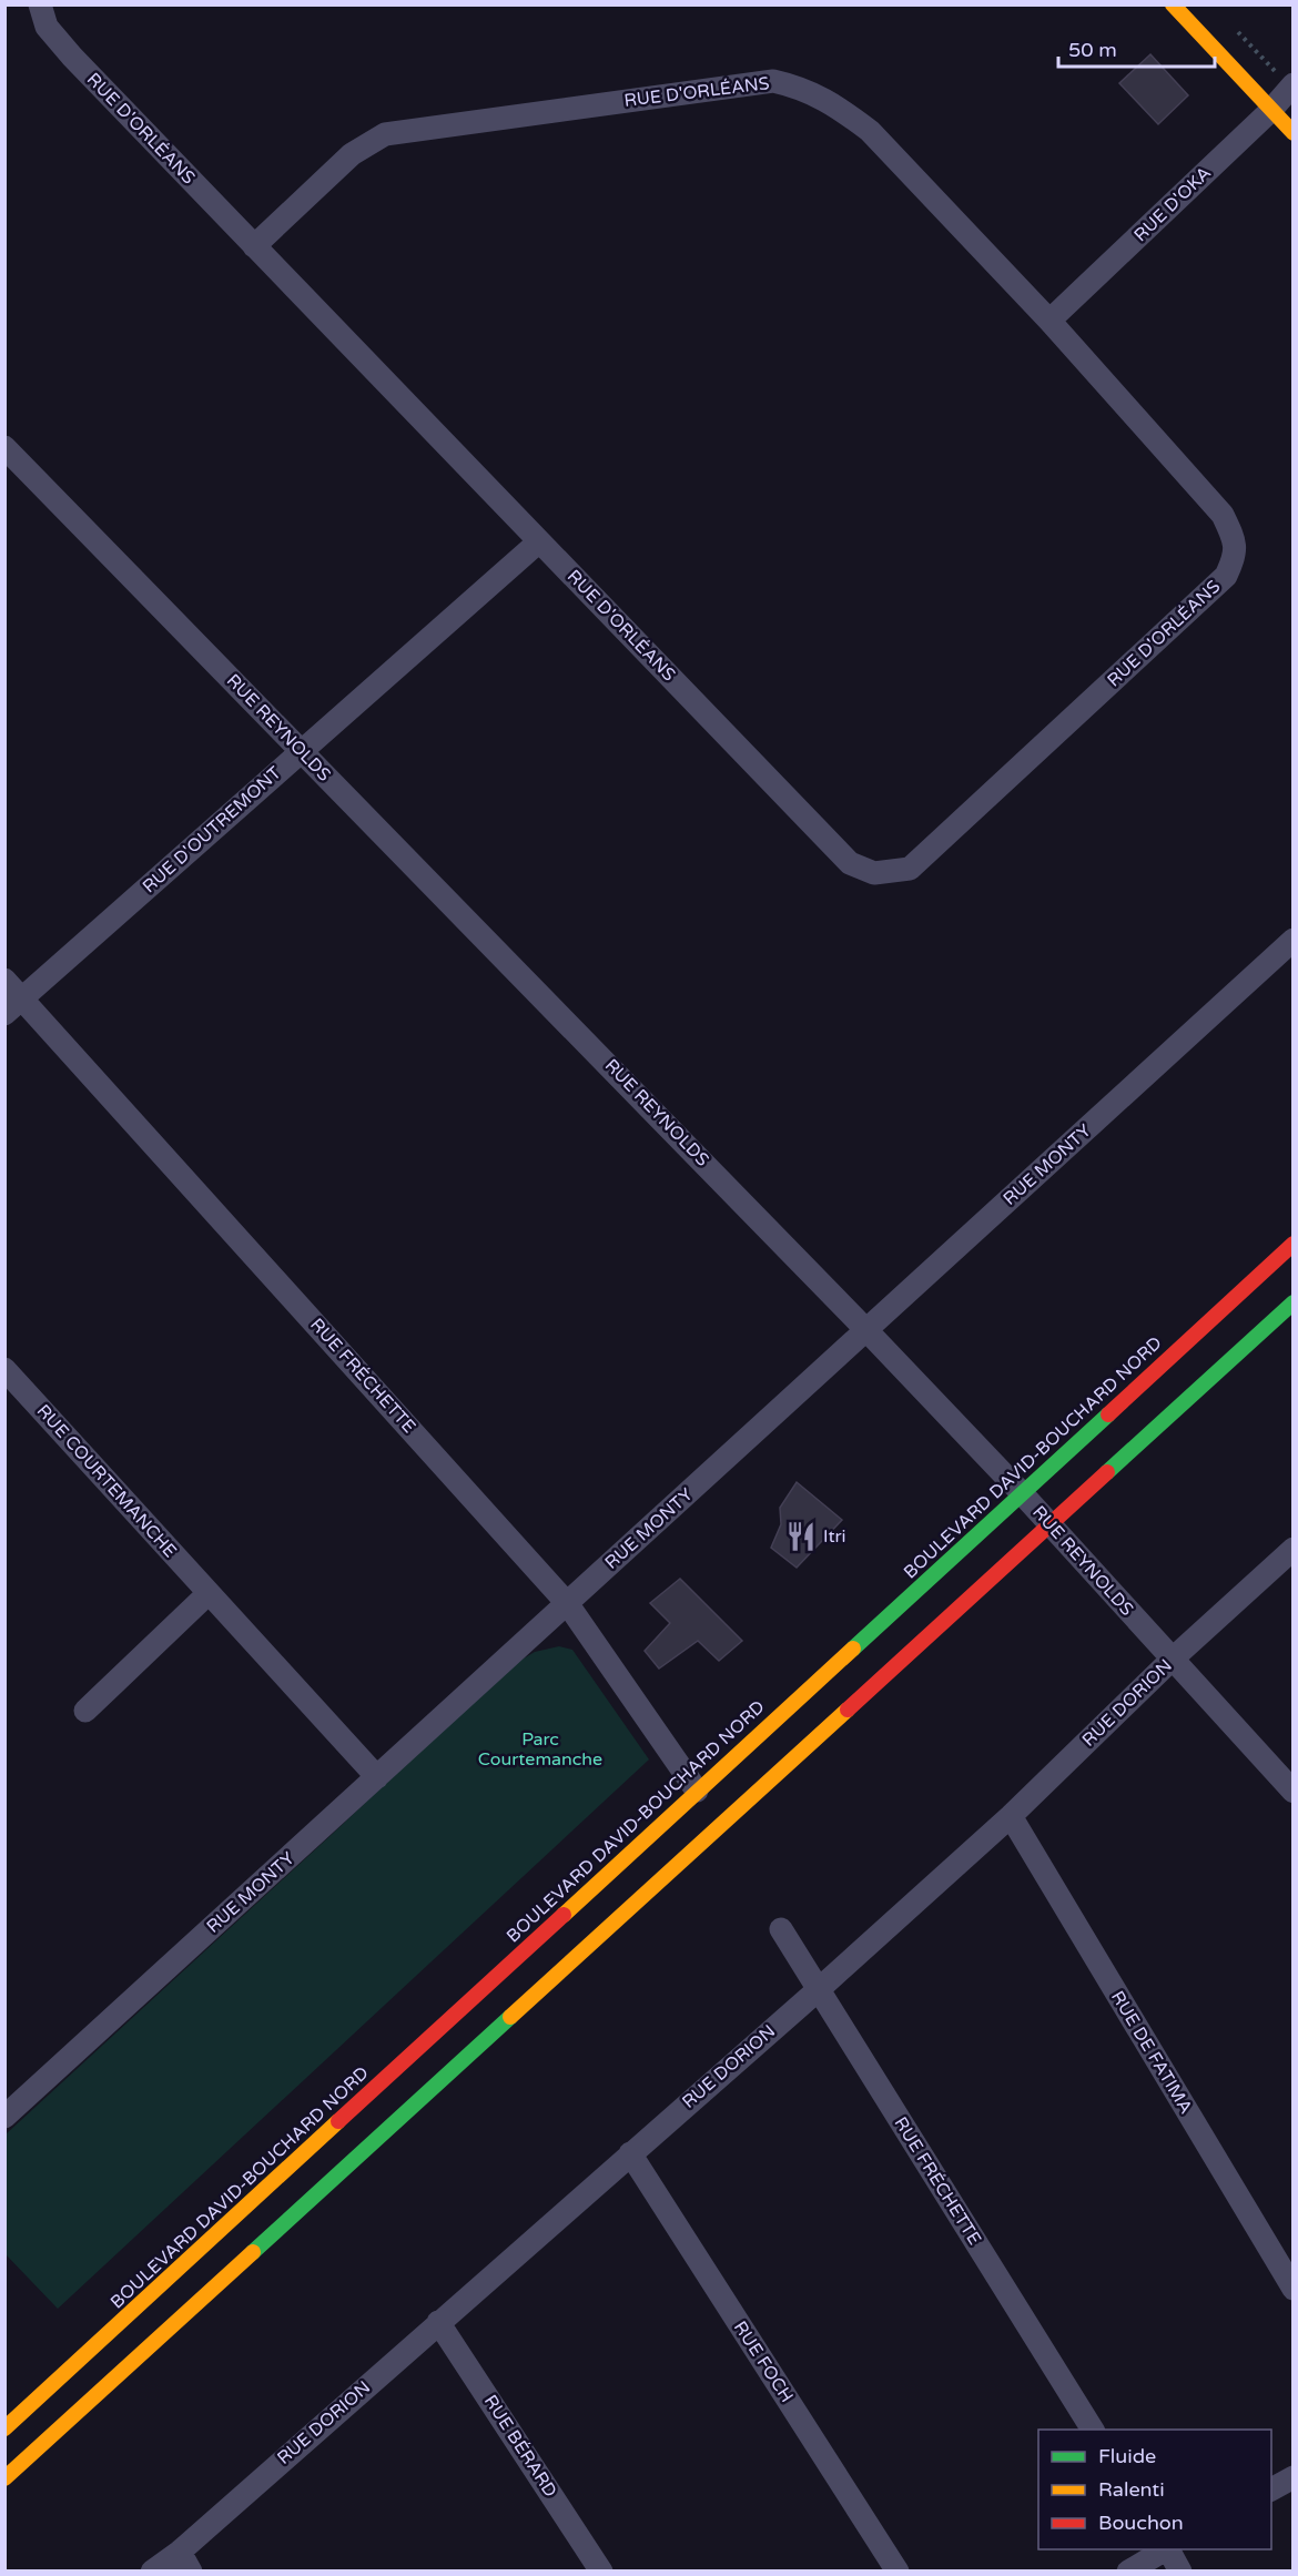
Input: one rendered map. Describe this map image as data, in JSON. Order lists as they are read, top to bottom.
{
  "streets": {
    "main road": ["BOULEVARD DAVID-BOUCHARD NORD"],
    "street": [
      "RUE D'ORLÉANS",
      "RUE D'OKA",
      "RUE REYNOLDS",
      "RUE D'OUTREMONT",
      "RUE MONTY",
      "RUE FRÉCHETTE",
      "RUE COURTEMANCHE",
      "RUE DORION",
      "RUE DE FATIMA",
      "RUE FOCH",
      "RUE BÉRARD"
    ]
  },
  "crossings": [
    ["RUE D'ORLÉANS", "RUE D'OKA"],
    ["RUE D'ORLÉANS", "RUE D'OUTREMONT"],
    ["RUE REYNOLDS", "RUE D'OUTREMONT"],
    ["RUE REYNOLDS", "RUE MONTY"],
    ["RUE REYNOLDS", "BOULEVARD DAVID-BOUCHARD NORD"],
    ["RUE REYNOLDS", "RUE DORION"],
    ["RUE D'OUTREMONT", "RUE FRÉCHETTE"],
    ["RUE MONTY", "RUE FRÉCHETTE"],
    ["RUE MONTY", "RUE COURTEMANCHE"],
    ["RUE FRÉCHETTE", "BOULEVARD DAVID-BOUCHARD NORD"],
    ["RUE FRÉCHETTE", "RUE DORION"],
    ["RUE DORION", "RUE DE FATIMA"],
    ["RUE DORION", "RUE FOCH"],
    ["RUE DORION", "RUE BÉRARD"]
  ],
  "parks": ["Parc Courtemanche"],
  "places": {
    "restaurant": ["Itri"]
  },
  "legend": ["Fluide", "Ralenti", "Bouchon"],
  "scale_bar": "50 m"
}
